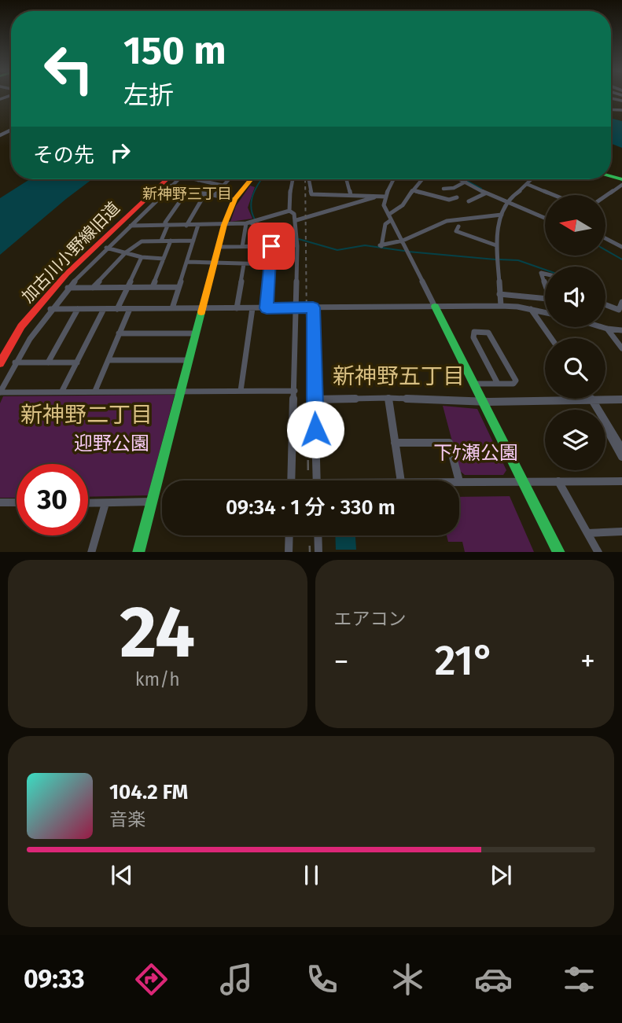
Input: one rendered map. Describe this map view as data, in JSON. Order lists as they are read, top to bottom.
{
  "streets": {
    "street": ["加古川小野線旧道"]
  },
  "districts": ["新神野三丁目", "新神野五丁目", "新神野二丁目"],
  "parks": ["迎野公園", "下ｹ瀬公園"],
  "north": "left",
  "page": {
    "turn": ["150 m", "左折"],
    "then": "その先",
    "limit": "30",
    "trip": "09:34 · 1 分 · 330 m",
    "tile": [
      ["24", "km/h"],
      "エアコン"
    ],
    "heat": ["−", "21°", "+"],
    "song": ["104.2 FM", "音楽"],
    "tabs": "09:33"
  }
}
